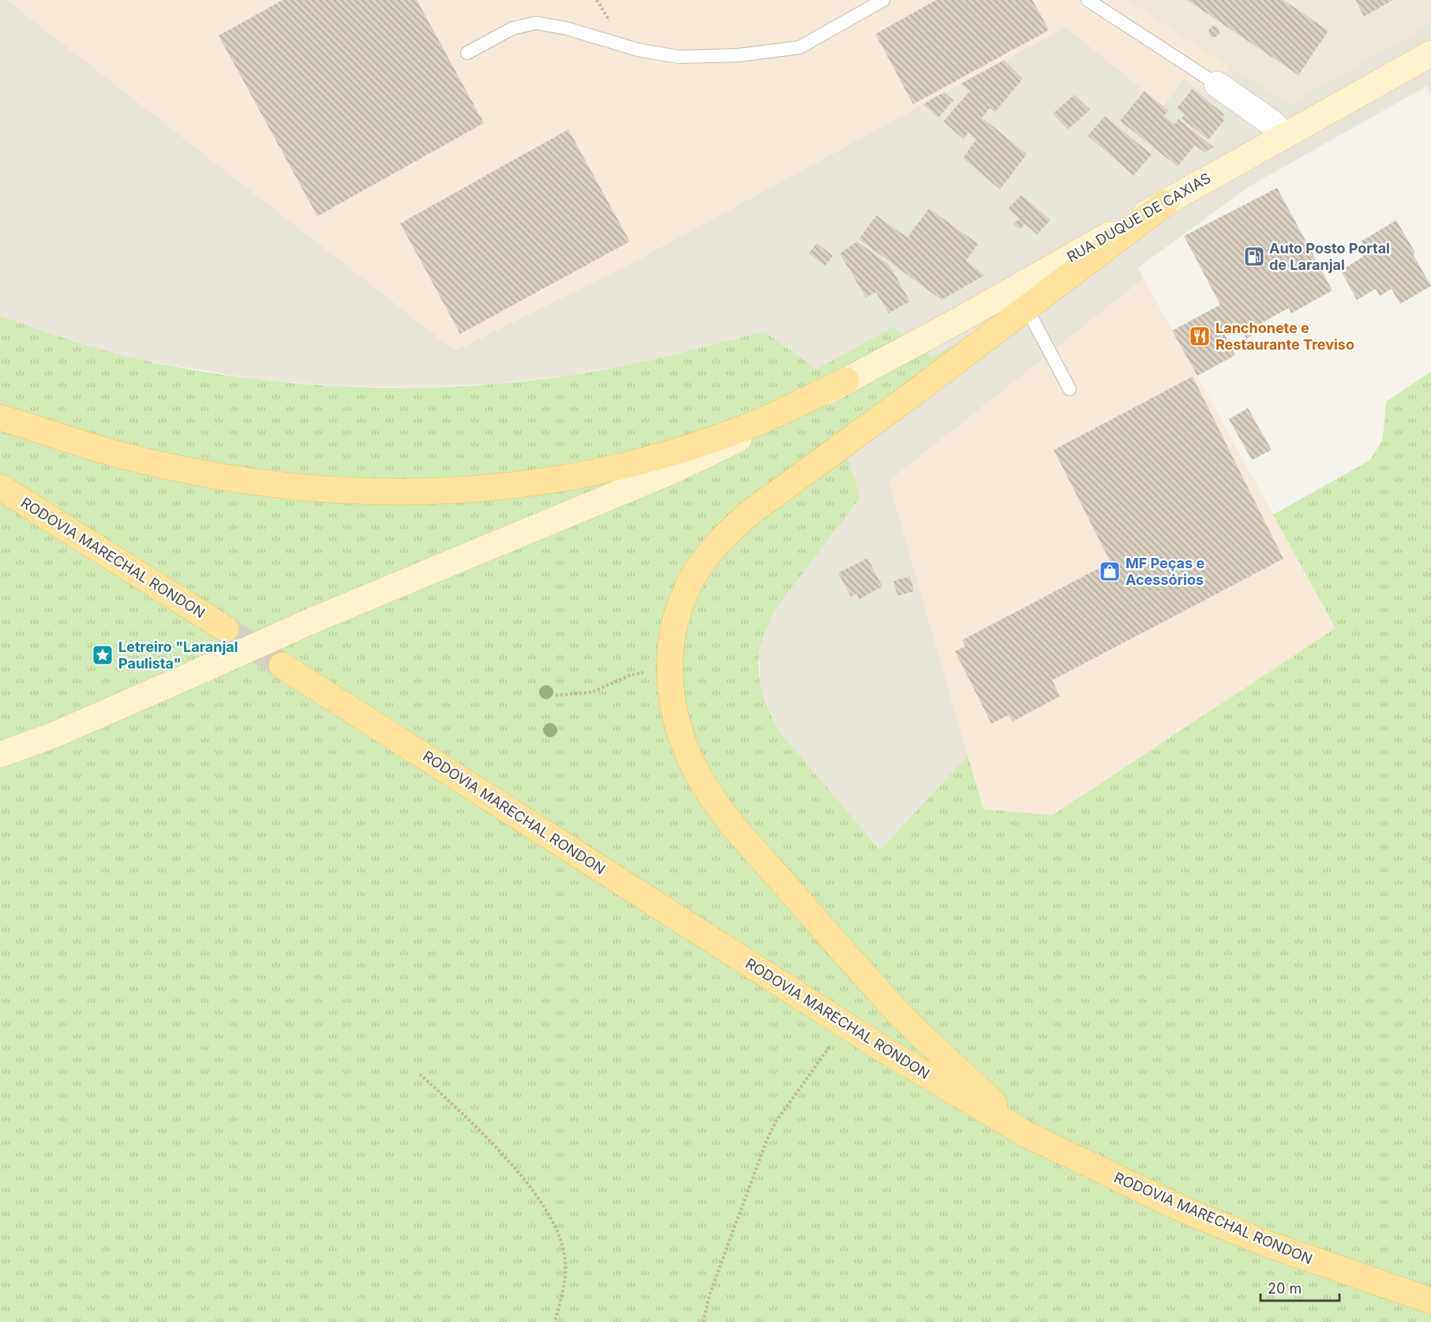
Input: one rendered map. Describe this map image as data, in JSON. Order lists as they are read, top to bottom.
{
  "streets": {
    "main road": ["RUA DUQUE DE CAXIAS", "RODOVIA MARECHAL RONDON"]
  },
  "places": {
    "fuel station": ["Auto Posto Portal de Laranjal"],
    "restaurant": ["Lanchonete e Restaurante Treviso"],
    "shop": ["MF Peças e Acessórios"],
    "place": ["Letreiro \"Laranjal Paulista\""]
  },
  "scale_bar": "20 m"
}
